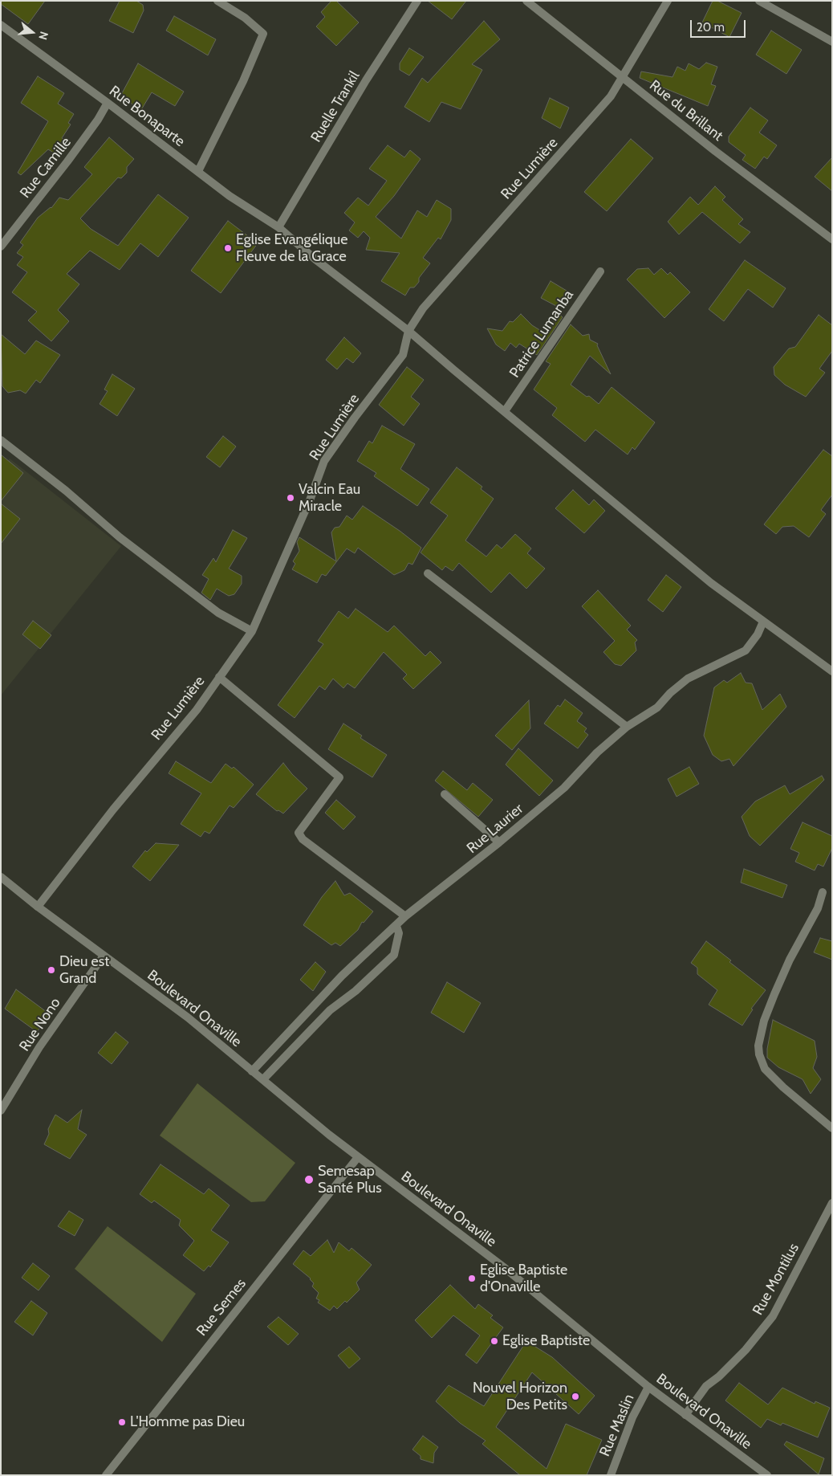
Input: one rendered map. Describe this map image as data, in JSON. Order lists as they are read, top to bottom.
{
  "streets": {
    "street": [
      "Ruelle Trankil",
      "Rue du Brillant",
      "Rue Bonaparte",
      "Rue Camille",
      "Rue Lumière",
      "Patrice Lumanba",
      "Rue Laurier",
      "Boulevard Onaville",
      "Rue Nono",
      "Rue Montilus",
      "Rue Semes",
      "Rue Maslin"
    ]
  },
  "crossings": [
    ["Ruelle Trankil", "Rue Bonaparte"],
    ["Rue du Brillant", "Rue Lumière"],
    ["Rue Bonaparte", "Rue Camille"],
    ["Rue Bonaparte", "Rue Lumière"],
    ["Rue Bonaparte", "Patrice Lumanba"],
    ["Rue Bonaparte", "Rue Laurier"],
    ["Rue Lumière", "Boulevard Onaville"],
    ["Rue Laurier", "Boulevard Onaville"],
    ["Boulevard Onaville", "Rue Nono"],
    ["Boulevard Onaville", "Rue Montilus"],
    ["Boulevard Onaville", "Rue Semes"],
    ["Boulevard Onaville", "Rue Maslin"]
  ],
  "places": [
    "Eglise Evangélique Fleuve de la Grace",
    "Valcin Eau Miracle",
    "Dieu est Grand",
    "Semesap Santé Plus",
    "Eglise Baptiste d'Onaville",
    "Eglise Baptiste",
    "Nouvel Horizon Des Petits",
    "L'Homme pas Dieu"
  ],
  "scale_bar": "20 m",
  "north": "right"
}
